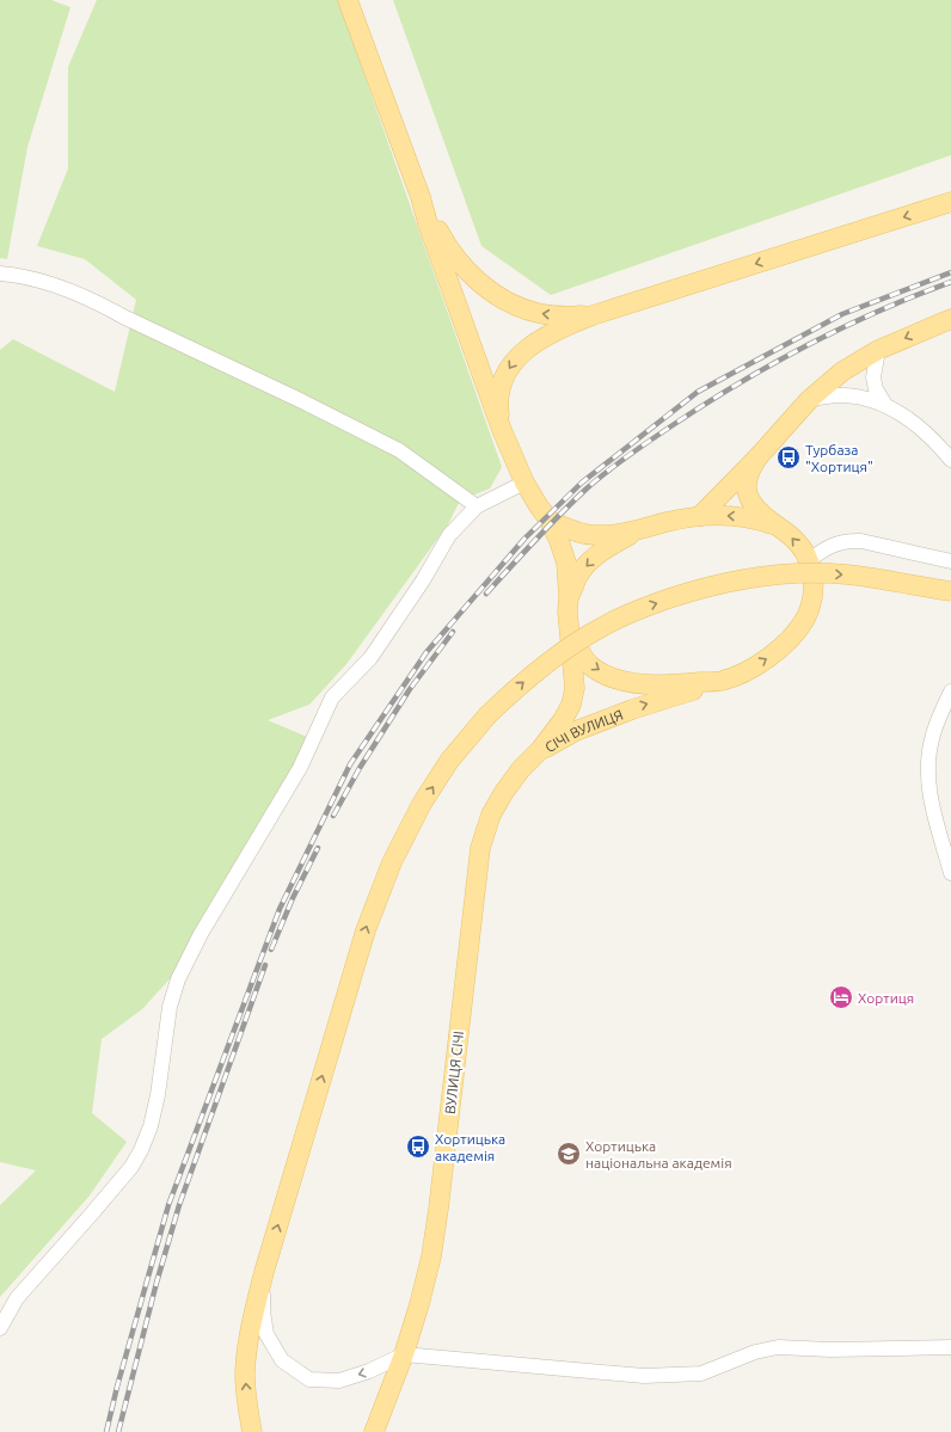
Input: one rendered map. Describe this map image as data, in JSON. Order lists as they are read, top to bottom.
{
  "streets": {
    "main road": ["СІЧІ ВУЛИЦЯ", "ВУЛИЦЯ СІЧІ"]
  },
  "crossings": [
    ["СІЧІ ВУЛИЦЯ", "ВУЛИЦЯ СІЧІ"]
  ],
  "one_way": ["СІЧІ ВУЛИЦЯ"],
  "places": {
    "bus stop": ["Турбаза \"Хортиця\"", "Хортицька академія"],
    "hotel": ["Хортиця"],
    "school or university": ["Хортицька національна академія"]
  }
}
